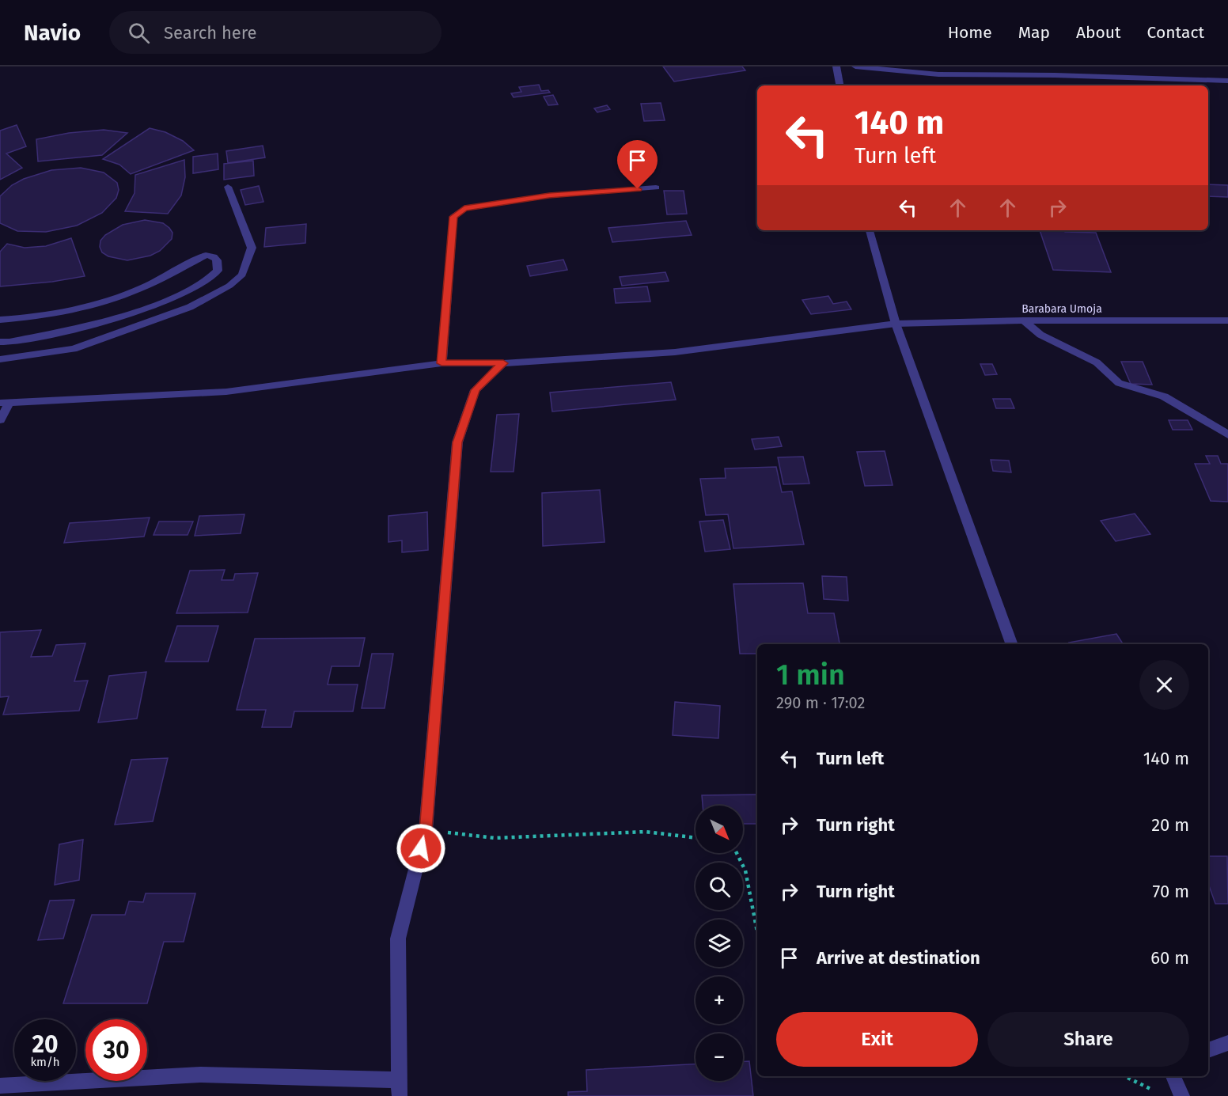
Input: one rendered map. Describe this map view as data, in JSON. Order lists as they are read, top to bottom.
{
  "streets": {
    "street": ["Barabara Umoja"]
  },
  "north": "bottom right",
  "page": {
    "header": "Navio",
    "search": "Search here",
    "nav": [
      "Home",
      "Map",
      "About",
      "Contact"
    ],
    "turn": ["140 m", "Turn left"],
    "heading": ["1 min", "290 m · 17:02"],
    "list": [
      {
        "name": "Turn left",
        "value": "140 m"
      },
      {
        "name": "Turn right",
        "value": "20 m"
      },
      {
        "name": "Turn right",
        "value": "70 m"
      },
      {
        "name": "Arrive at destination",
        "value": "60 m"
      }
    ],
    "map_buttons": ["+", "−"],
    "buttons": ["Exit", "Share"],
    "speed": "20 km/h",
    "limit": "30"
  }
}
